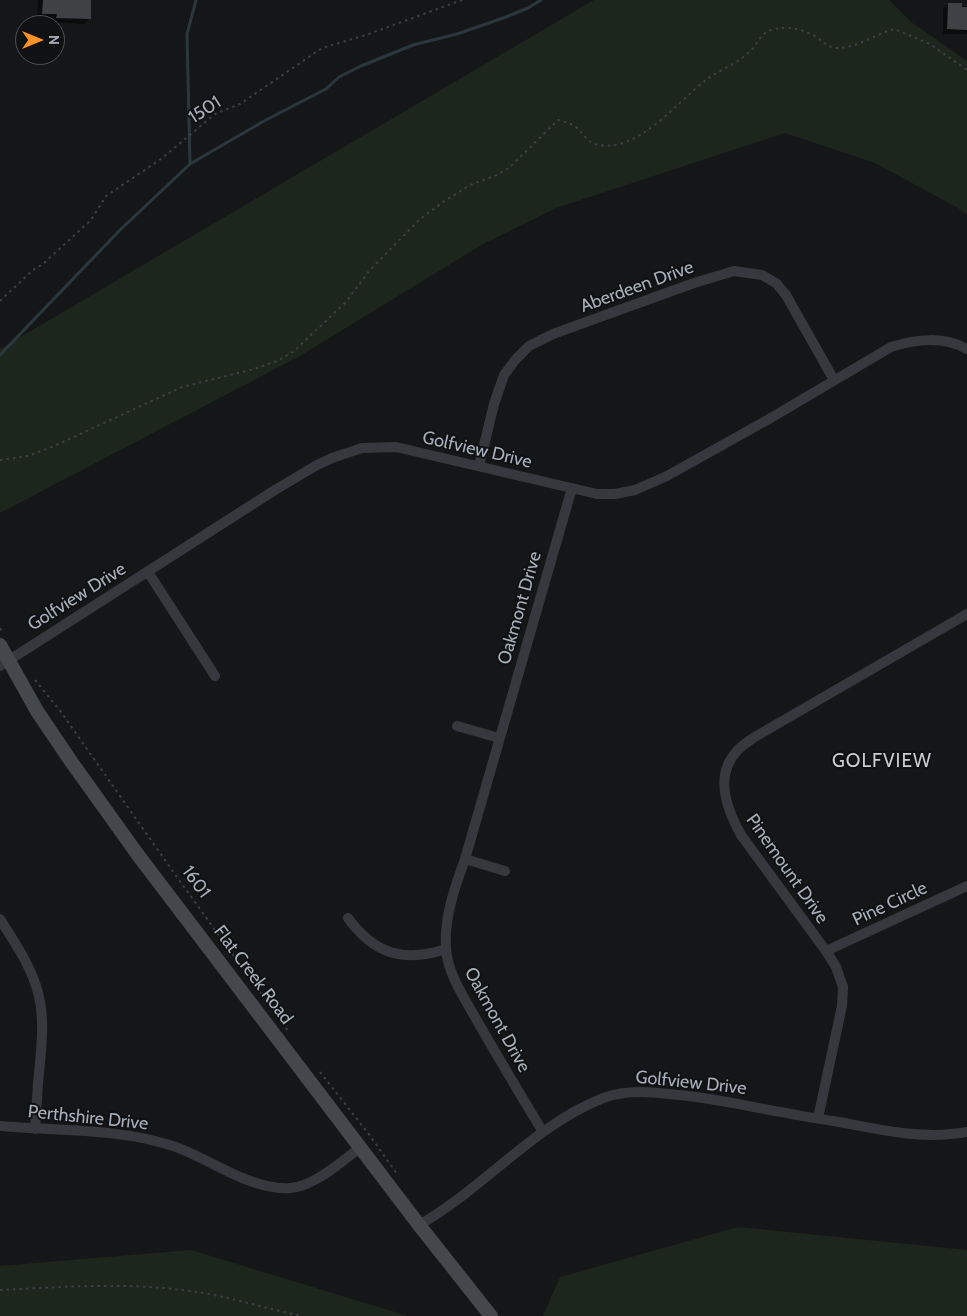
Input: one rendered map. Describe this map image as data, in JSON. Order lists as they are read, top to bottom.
{
  "streets": {
    "street": [
      "Aberdeen Drive",
      "Golfview Drive",
      "Oakmont Drive",
      "Pinemount Drive",
      "Pine Circle",
      "Flat Creek Road",
      "Perthshire Drive"
    ],
    "path": ["1501", "1601"]
  },
  "crossings": [
    ["Aberdeen Drive", "Golfview Drive"],
    ["Golfview Drive", "Oakmont Drive"],
    ["Golfview Drive", "Pinemount Drive"],
    ["Golfview Drive", "Flat Creek Road"],
    ["Pinemount Drive", "Pine Circle"],
    ["Flat Creek Road", "Perthshire Drive"]
  ],
  "districts": ["GOLFVIEW"],
  "north": "right"
}
